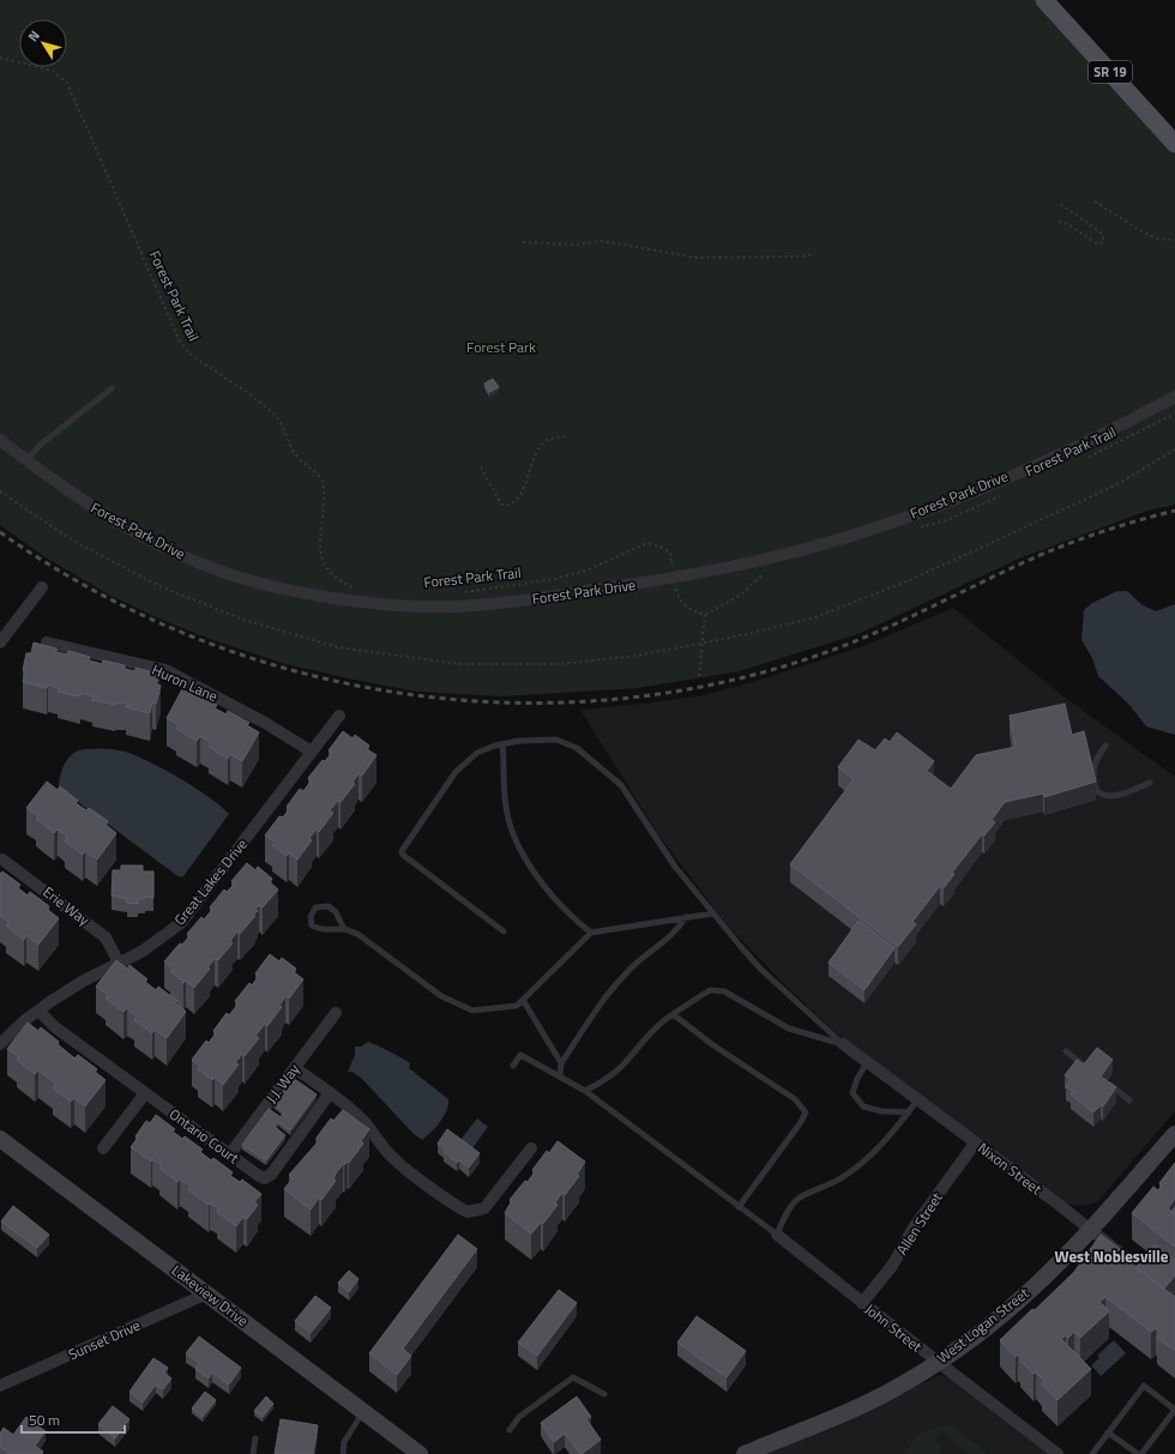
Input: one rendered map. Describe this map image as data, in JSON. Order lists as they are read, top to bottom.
{
  "streets": {
    "main road": ["SR 19"],
    "street": [
      "Forest Park Drive",
      "Huron Lane",
      "Great Lakes Drive",
      "Erie Way",
      "J.J. Way",
      "Ontario Court",
      "Nixon Street",
      "Allen Street",
      "Lakeview Drive",
      "West Logan Street",
      "John Street",
      "Sunset Drive"
    ],
    "path": ["Forest Park Trail"]
  },
  "crossings": [
    ["Forest Park Trail", "Forest Park Drive"],
    ["Huron Lane", "Great Lakes Drive"],
    ["Great Lakes Drive", "Erie Way"],
    ["Great Lakes Drive", "Ontario Court"],
    ["J.J. Way", "Ontario Court"],
    ["Nixon Street", "Allen Street"],
    ["Nixon Street", "West Logan Street"],
    ["Allen Street", "John Street"],
    ["Lakeview Drive", "Sunset Drive"],
    ["West Logan Street", "John Street"]
  ],
  "districts": ["West Noblesville"],
  "parks": ["Forest Park"],
  "scale_bar": "50 m",
  "north": "top left"
}
